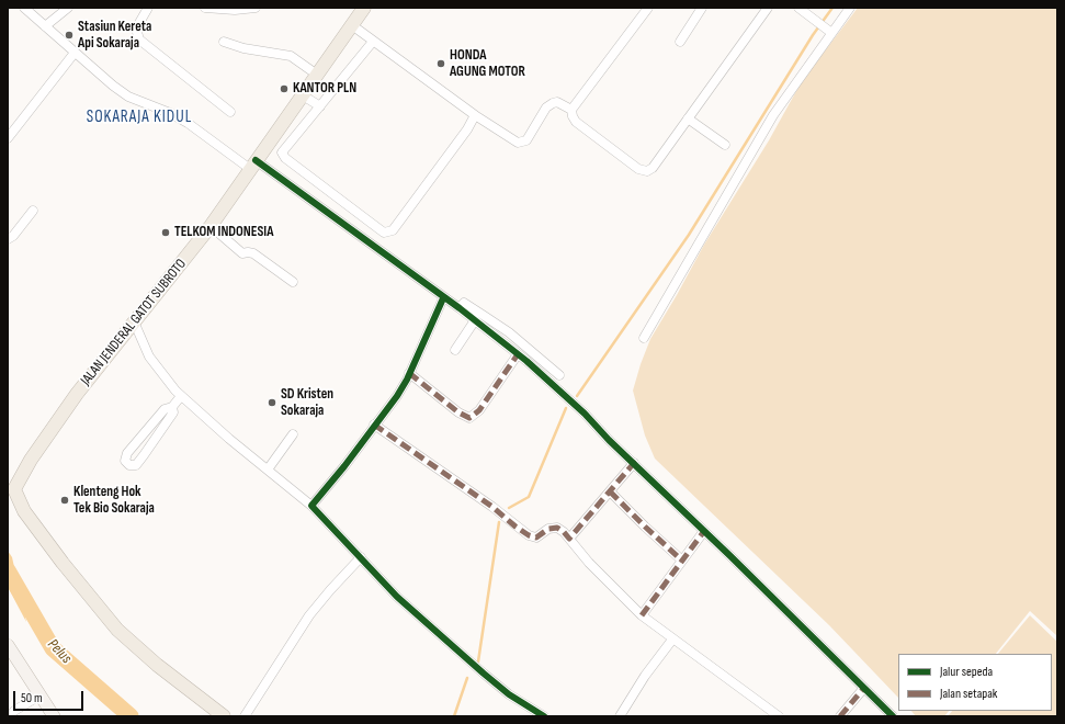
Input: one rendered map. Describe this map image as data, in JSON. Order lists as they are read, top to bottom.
{
  "streets": {
    "highway": ["JALAN JENDERAL GATOT SUBROTO"]
  },
  "districts": ["SOKARAJA KIDUL"],
  "water": ["Pelus"],
  "places": [
    "Stasiun Kereta Api Sokaraja",
    "HONDA AGUNG MOTOR",
    "KANTOR PLN",
    "TELKOM INDONESIA",
    "SD Kristen Sokaraja",
    "Klenteng Hok Tek Bio Sokaraja"
  ],
  "legend": ["Jalur sepeda", "Jalan setapak"],
  "scale_bar": "50 m"
}
